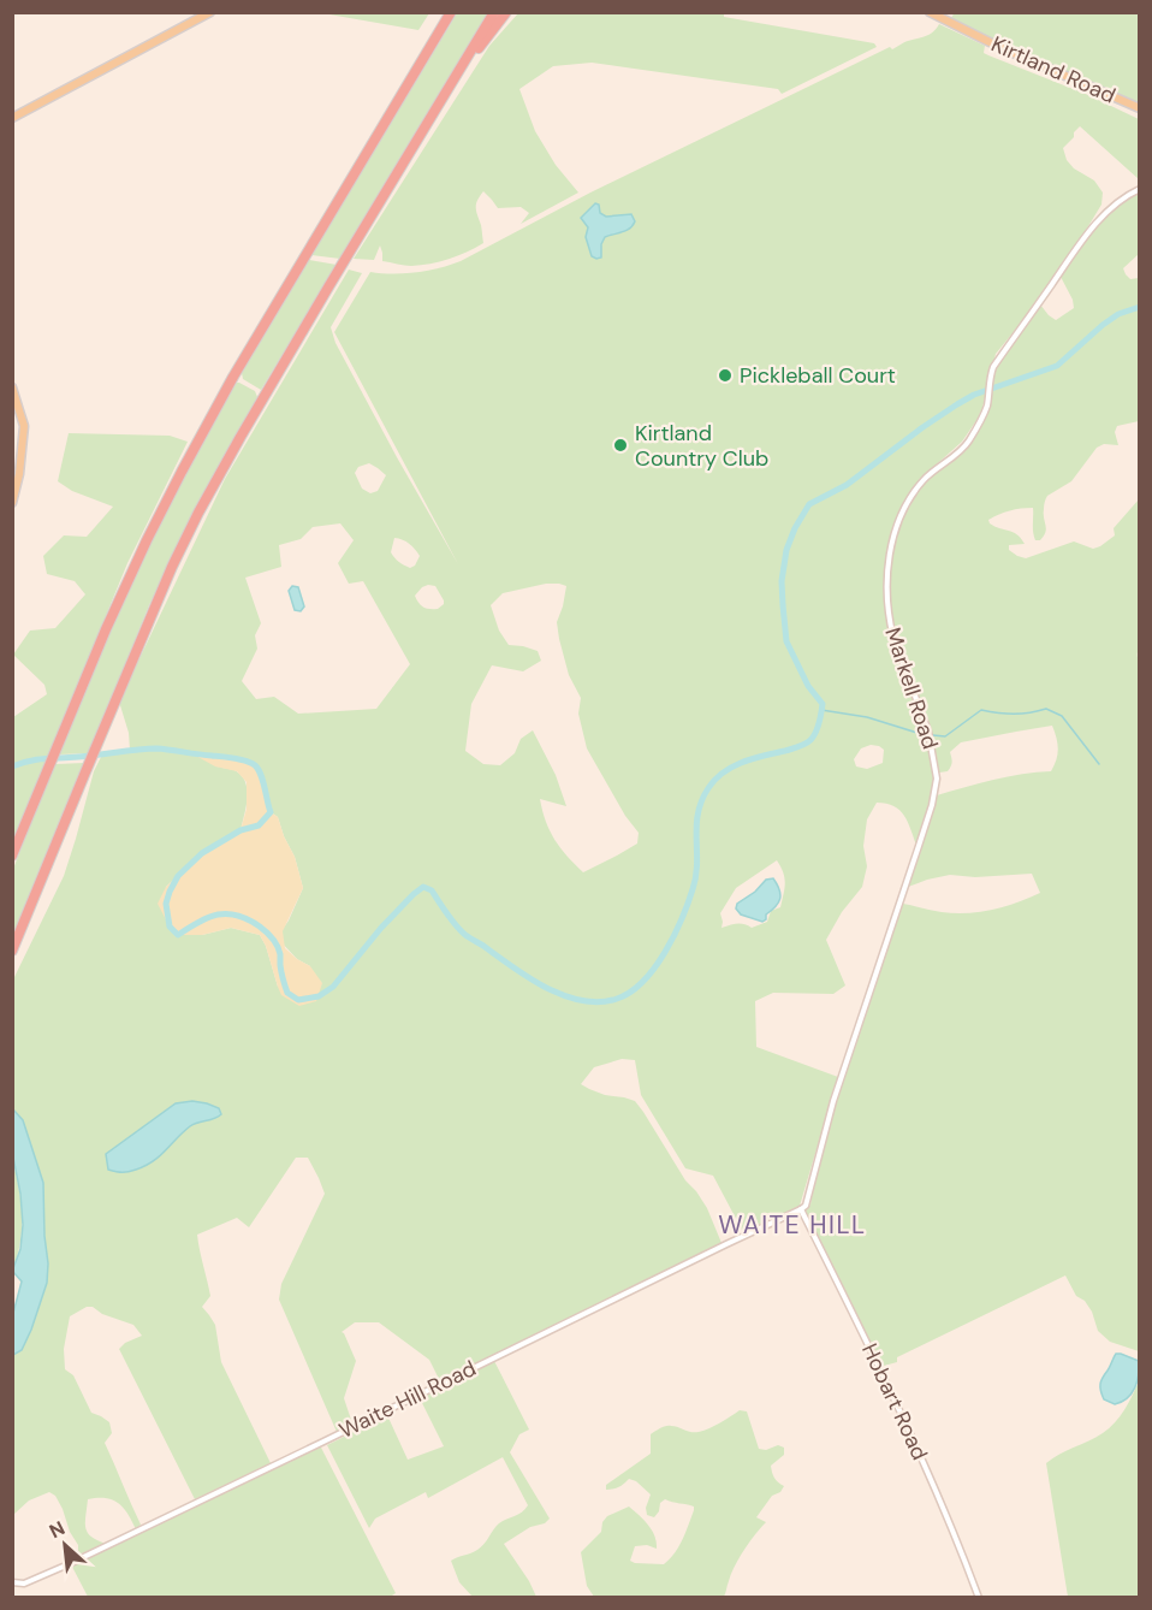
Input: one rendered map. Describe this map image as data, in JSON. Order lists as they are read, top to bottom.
{
  "streets": {
    "main road": ["Kirtland Road"],
    "street": ["Markell Road", "Waite Hill Road", "Hobart Road"]
  },
  "crossings": [
    ["Markell Road", "Waite Hill Road"],
    ["Markell Road", "Hobart Road"],
    ["Waite Hill Road", "Hobart Road"]
  ],
  "districts": ["WAITE HILL"],
  "places": ["Pickleball Court", "Kirtland Country Club"],
  "north": "top left"
}
